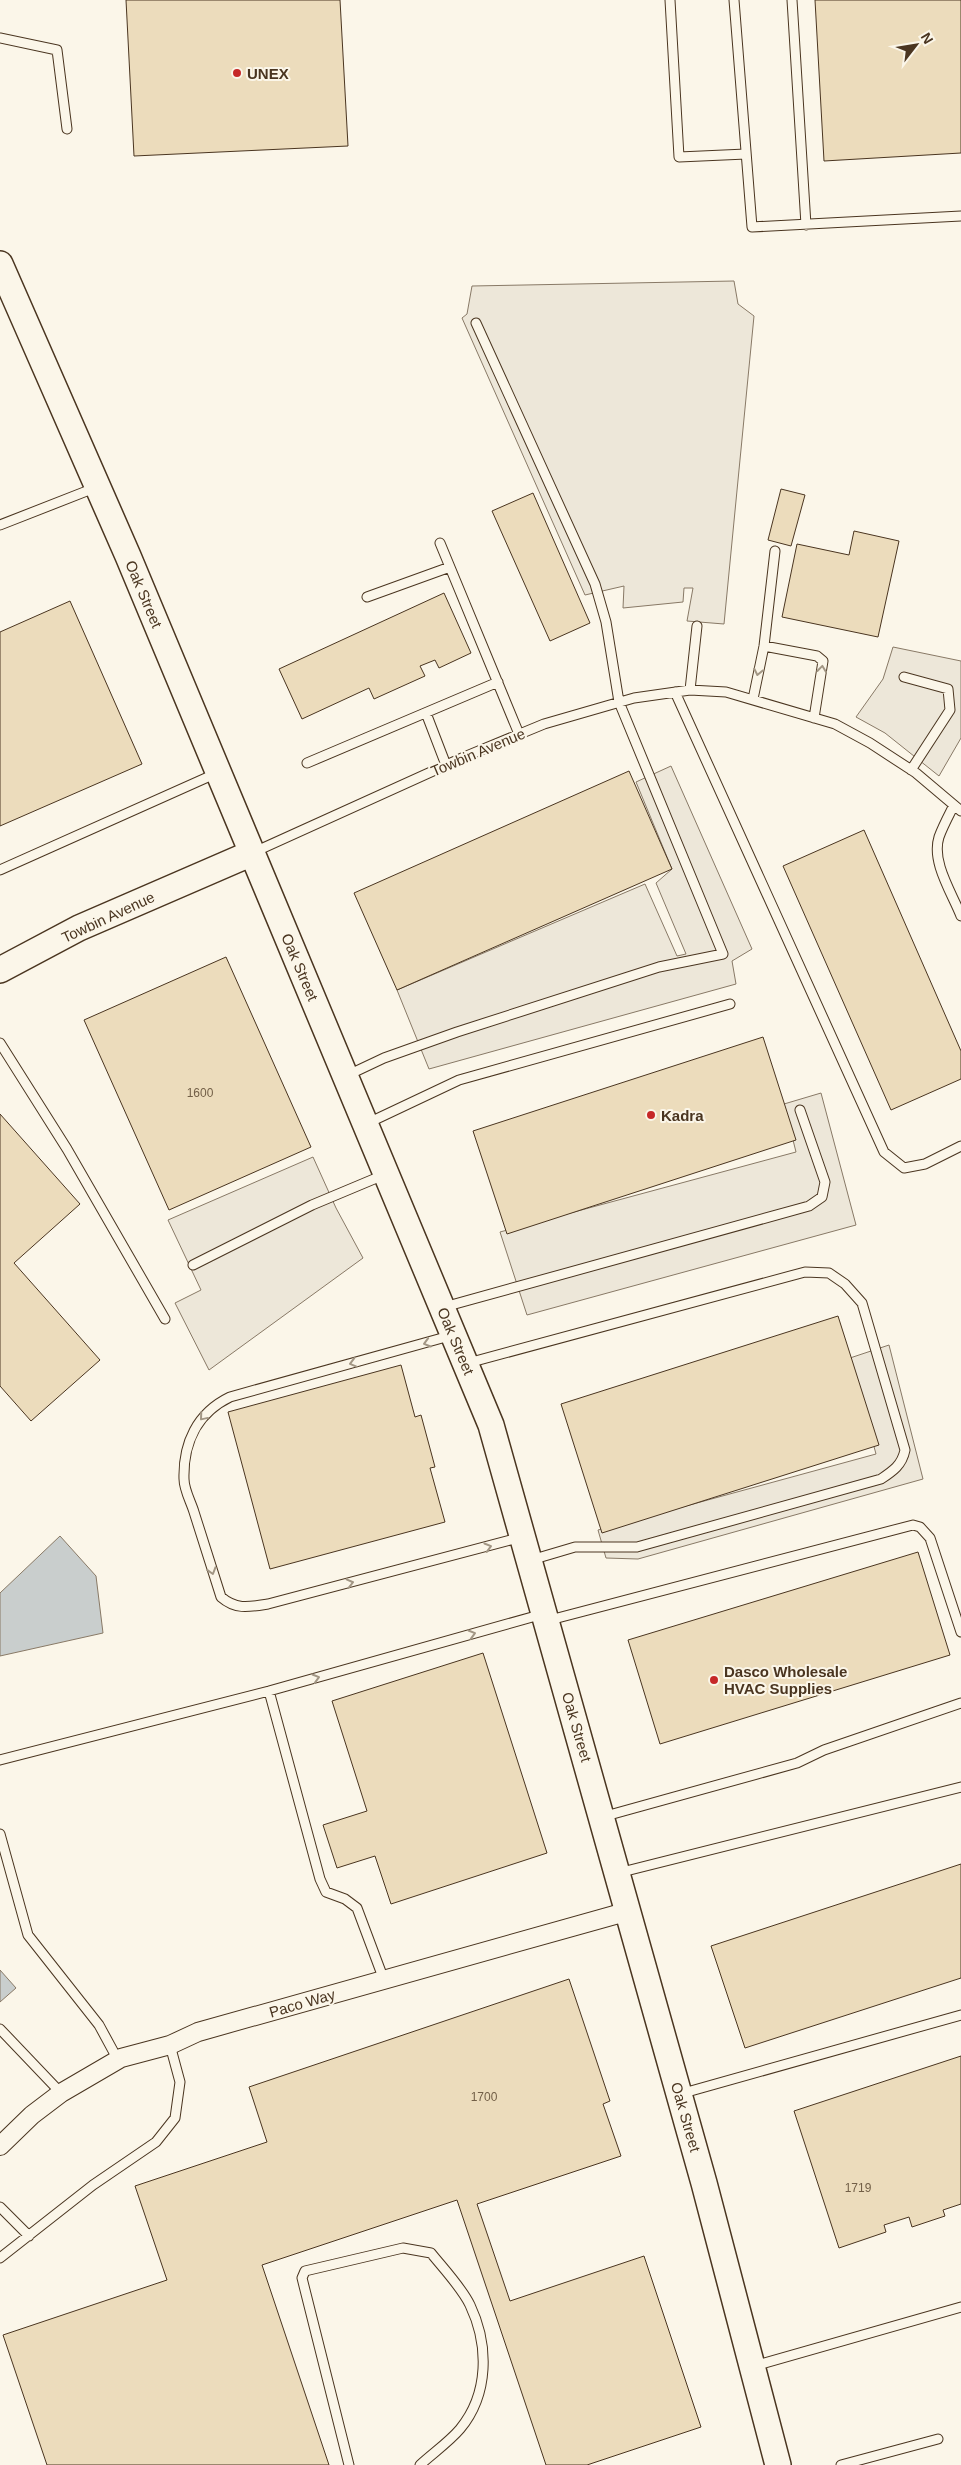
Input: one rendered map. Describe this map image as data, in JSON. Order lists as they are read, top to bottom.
{
  "streets": {
    "street": ["Oak Street", "Towbin Avenue", "Paco Way"]
  },
  "crossings": [
    ["Oak Street", "Towbin Avenue"],
    ["Oak Street", "Paco Way"]
  ],
  "places": ["UNEX", "Kadra", "Dasco Wholesale HVAC Supplies"],
  "house_numbers": ["1600", "1700", "1719"],
  "north": "top right"
}
